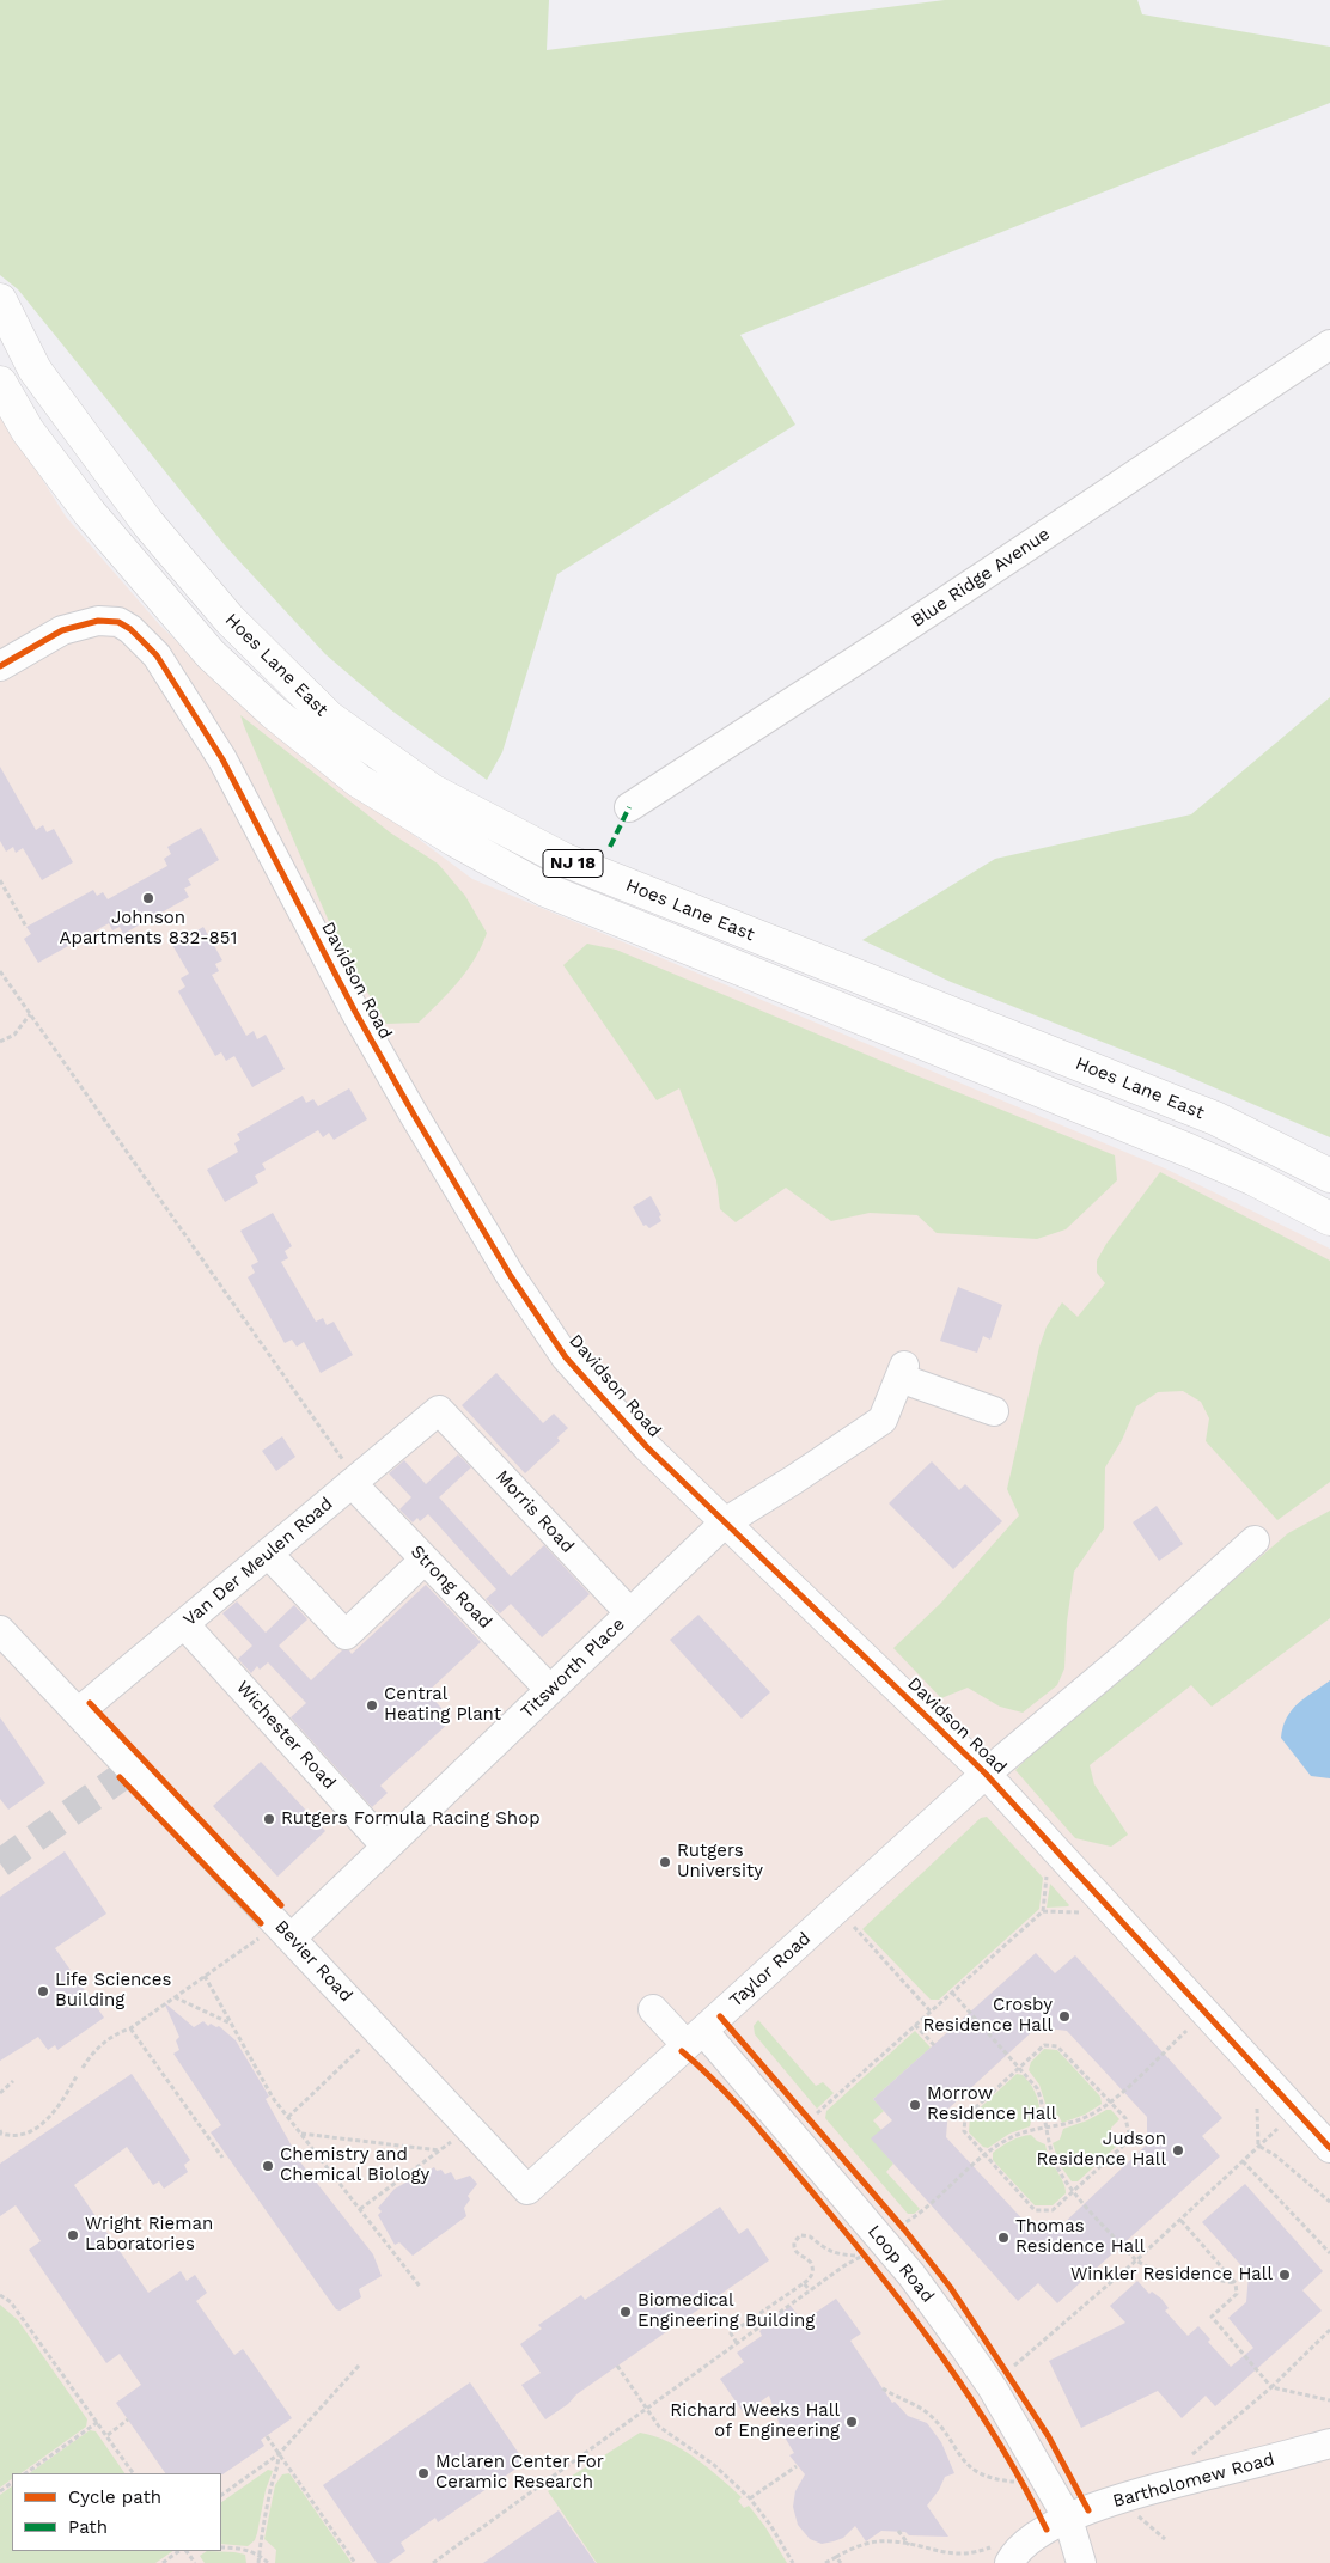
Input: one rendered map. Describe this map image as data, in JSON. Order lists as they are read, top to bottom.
{
  "streets": {
    "highway": ["Hoes Lane East", "NJ 18"],
    "street": [
      "Blue Ridge Avenue",
      "Davidson Road",
      "Morris Road",
      "Van Der Meulen Road",
      "Strong Road",
      "Titsworth Place",
      "Wichester Road",
      "Bevier Road",
      "Taylor Road",
      "Loop Road",
      "Bartholomew Road"
    ]
  },
  "crossings": [
    ["Davidson Road", "Titsworth Place"],
    ["Davidson Road", "Taylor Road"],
    ["Morris Road", "Van Der Meulen Road"],
    ["Morris Road", "Titsworth Place"],
    ["Van Der Meulen Road", "Strong Road"],
    ["Van Der Meulen Road", "Wichester Road"],
    ["Van Der Meulen Road", "Bevier Road"],
    ["Strong Road", "Titsworth Place"],
    ["Titsworth Place", "Wichester Road"],
    ["Titsworth Place", "Bevier Road"],
    ["Bevier Road", "Taylor Road"],
    ["Taylor Road", "Loop Road"],
    ["Loop Road", "Bartholomew Road"]
  ],
  "places": [
    "Johnson Apartments 832-851",
    "Central Heating Plant",
    "Rutgers Formula Racing Shop",
    "Rutgers University",
    "Life Sciences Building",
    "Crosby Residence Hall",
    "Morrow Residence Hall",
    "Judson Residence Hall",
    "Chemistry and Chemical Biology",
    "Wright Rieman Laboratories",
    "Thomas Residence Hall",
    "Winkler Residence Hall",
    "Biomedical Engineering Building",
    "Richard Weeks Hall of Engineering",
    "Mclaren Center For Ceramic Research"
  ],
  "legend": ["Cycle path", "Path"]
}
